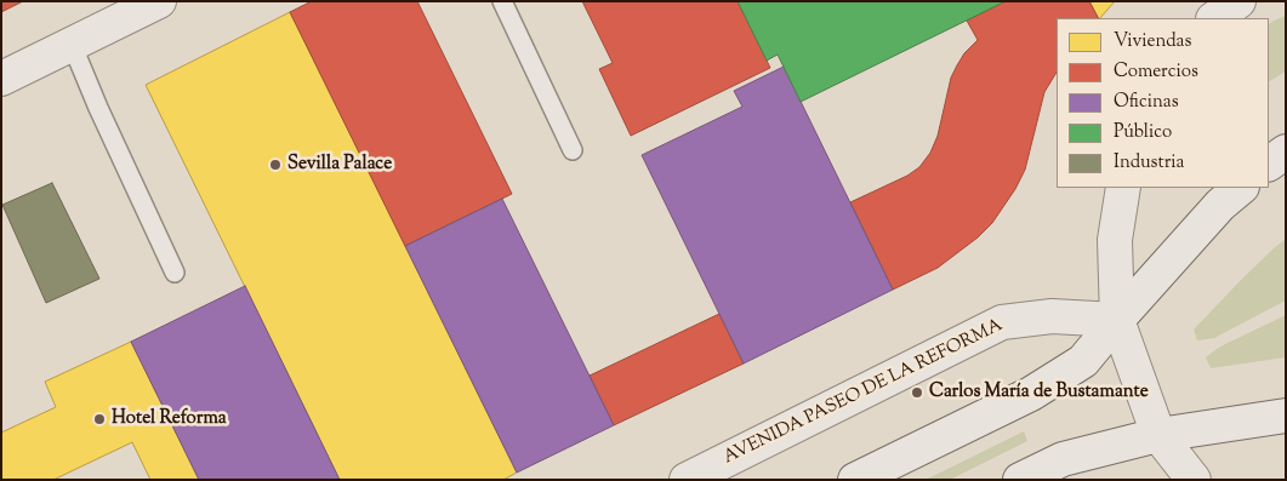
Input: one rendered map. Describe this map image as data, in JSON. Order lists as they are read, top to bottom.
{
  "streets": {
    "street": ["AVENIDA PASEO DE LA REFORMA"]
  },
  "places": ["Sevilla Palace", "Carlos María de Bustamante", "Hotel Reforma"],
  "legend": [
    "Viviendas",
    "Comercios",
    "Oficinas",
    "Público",
    "Industria"
  ]
}
